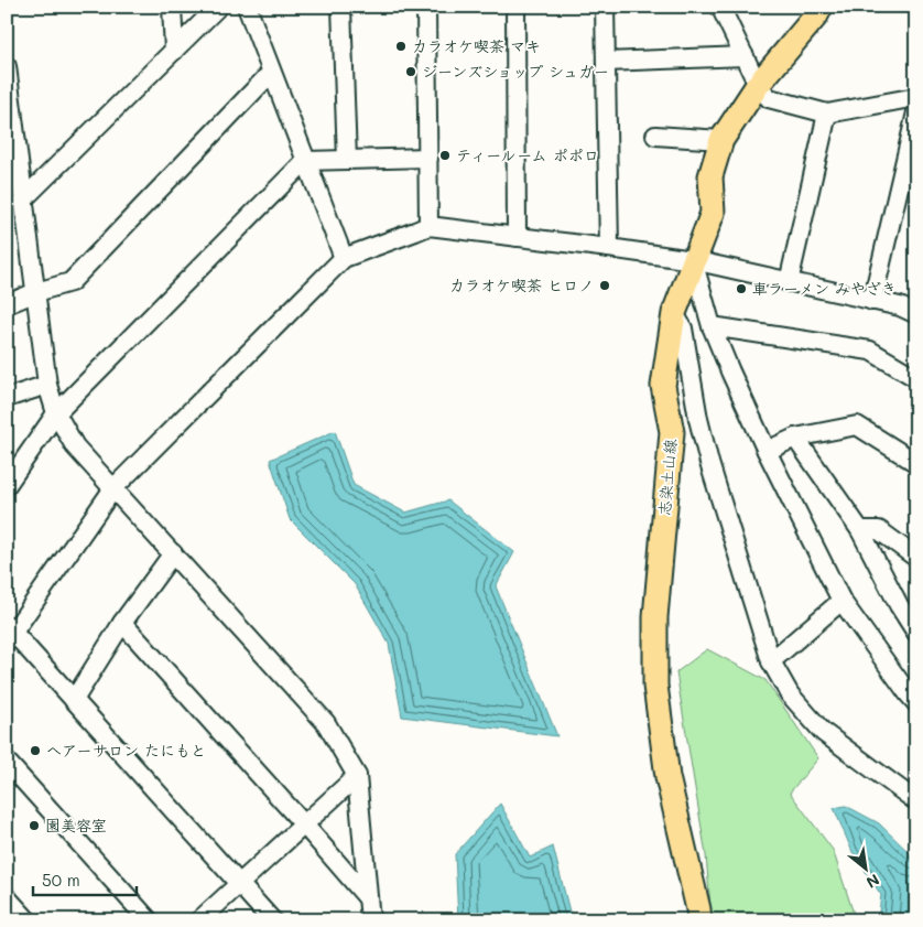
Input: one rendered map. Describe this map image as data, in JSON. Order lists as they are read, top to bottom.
{
  "streets": {
    "main road": ["志染土山線"]
  },
  "places": [
    "カラオケ喫茶 マキ",
    "ジーンズショップ シュガー",
    "ティールーム ポポロ",
    "カラオケ喫茶 ヒロノ",
    "車ラーメン みやざき",
    "ヘアーサロン たにもと",
    "園美容室"
  ],
  "scale_bar": "50 m",
  "north": "bottom right"
}
